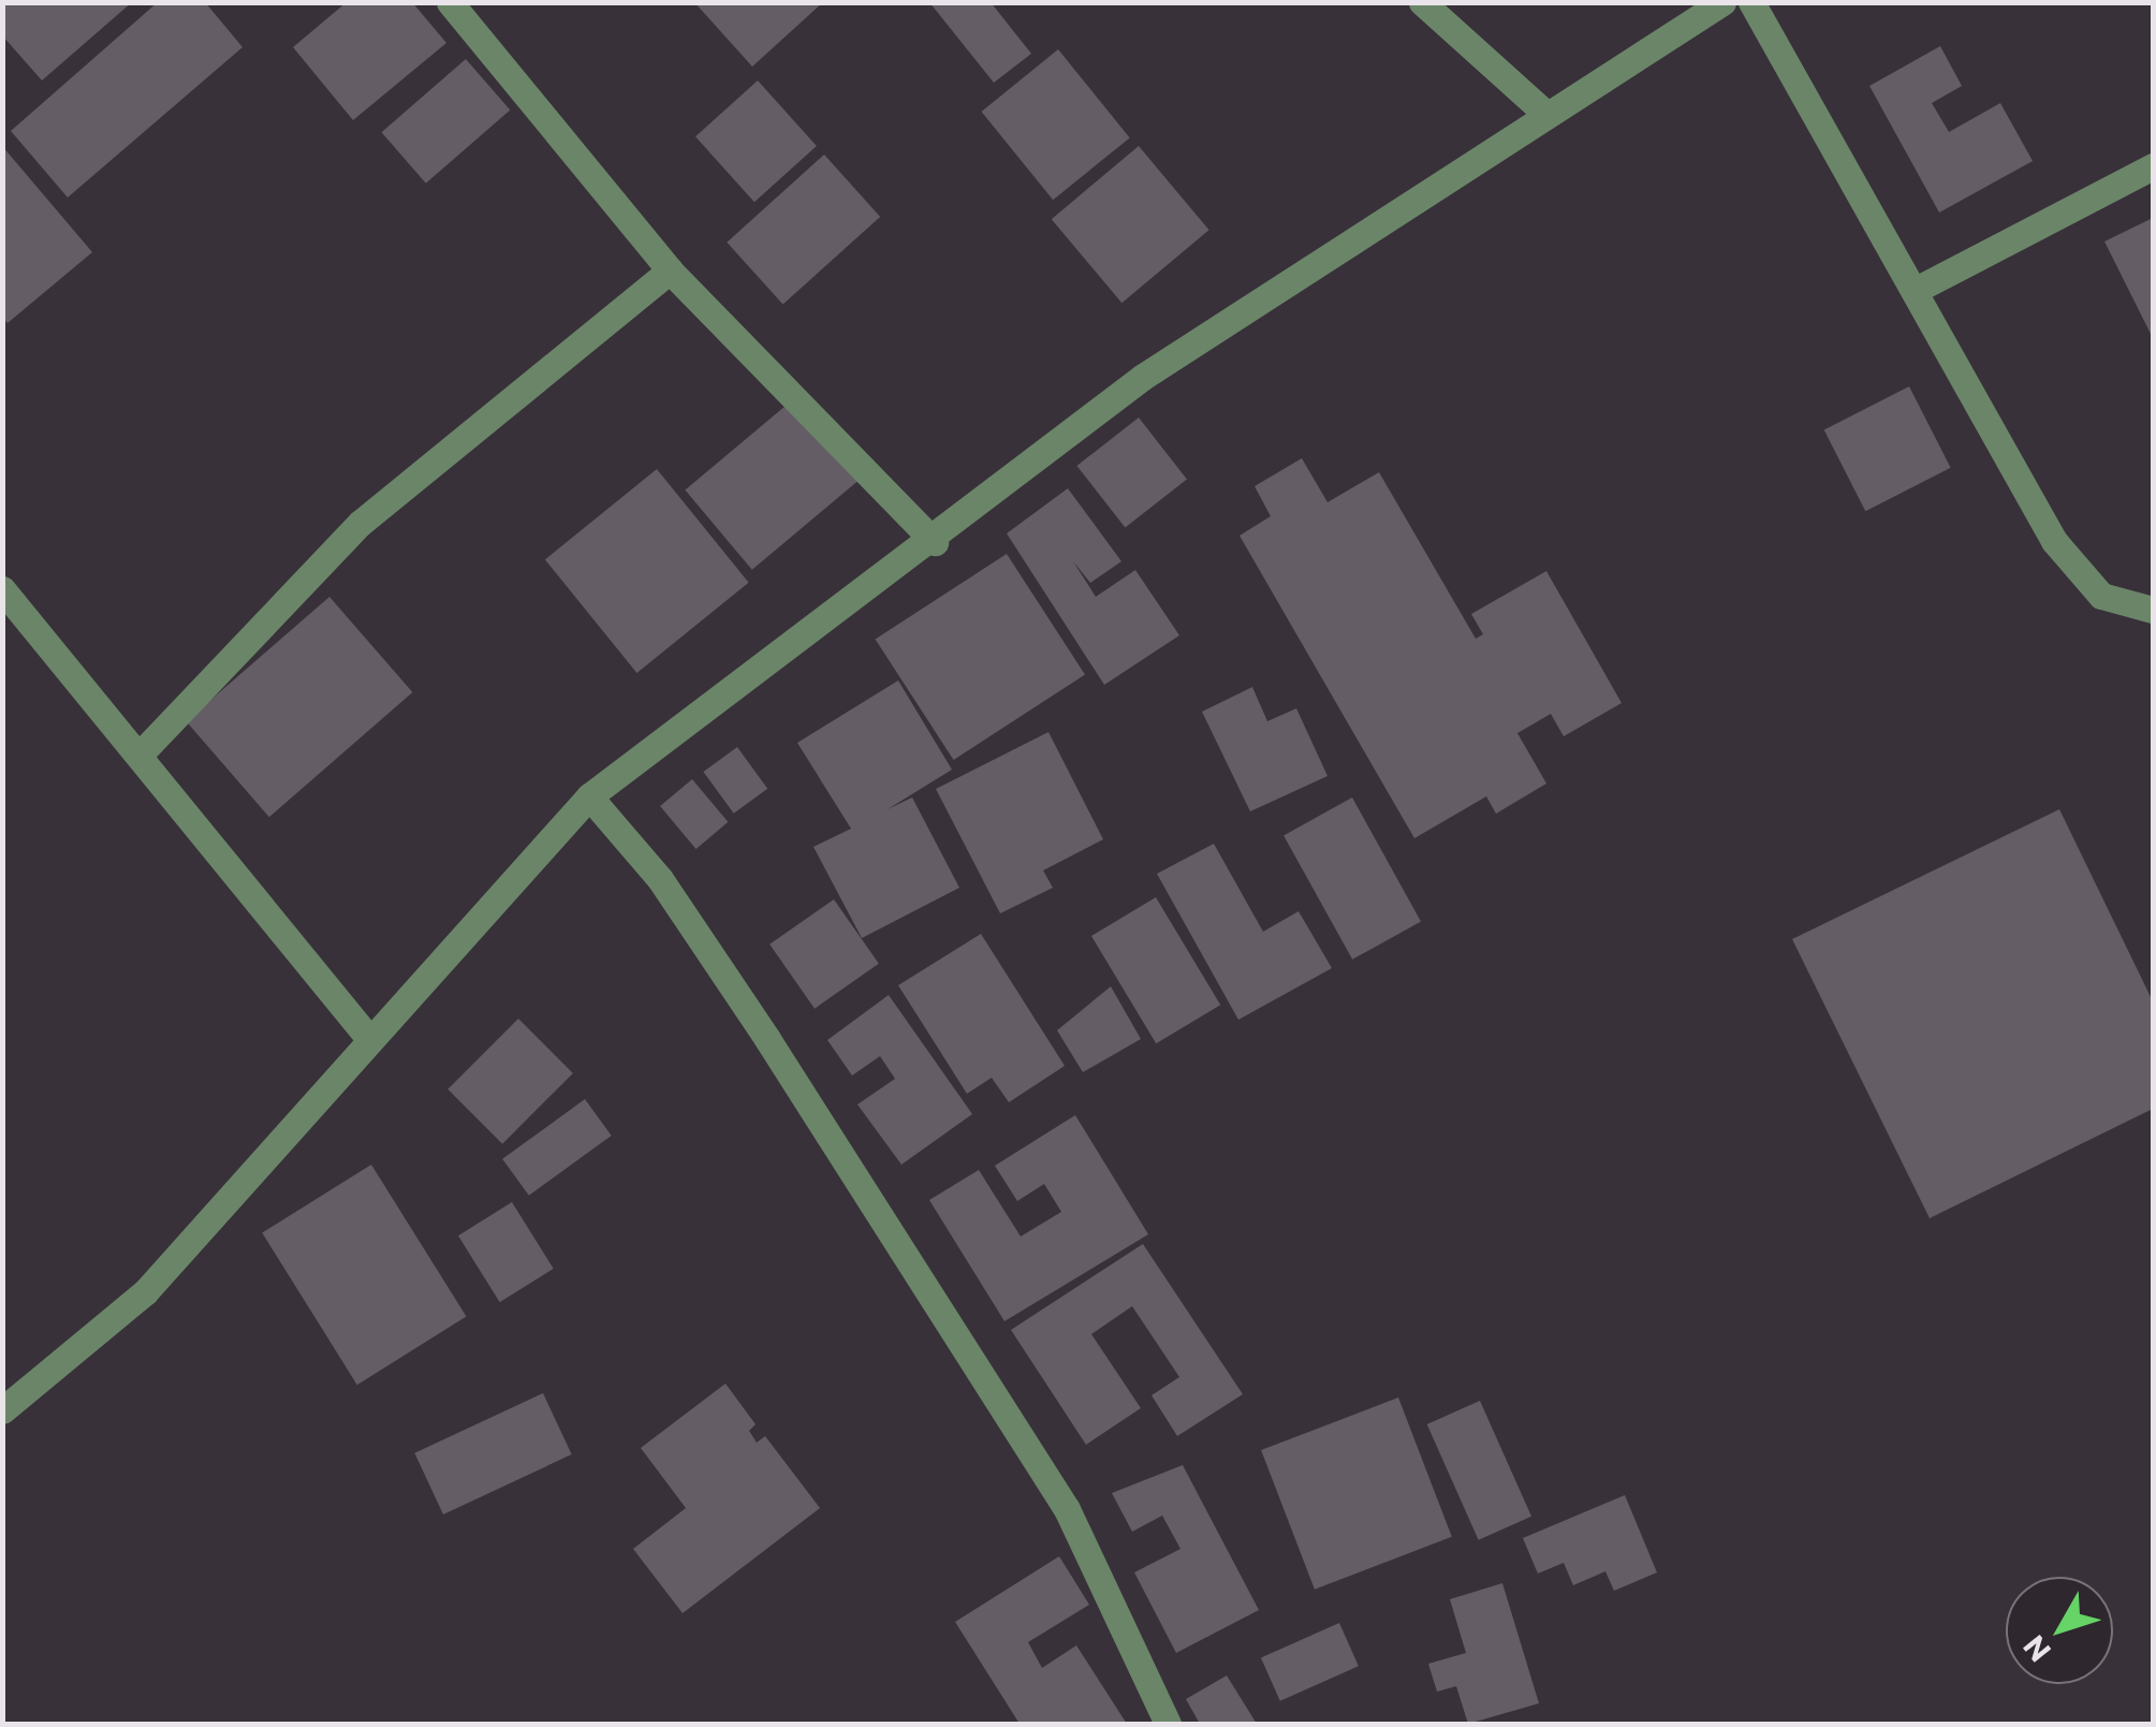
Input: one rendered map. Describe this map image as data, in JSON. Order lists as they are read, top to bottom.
{
  "north": "bottom left"
}
